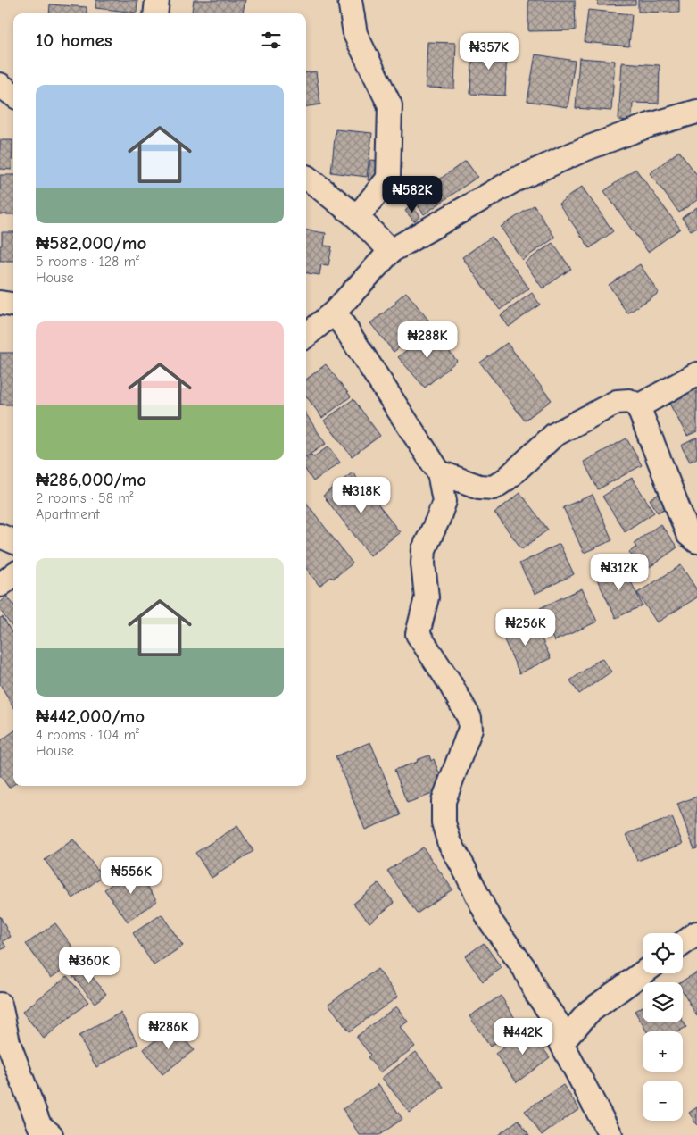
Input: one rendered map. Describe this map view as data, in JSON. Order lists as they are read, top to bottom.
{
  "page": {
    "heading": "10 homes",
    "price": [
      "₦357K",
      "₦582K",
      "₦288K",
      "₦318K",
      "₦312K",
      "₦256K",
      "₦556K",
      "₦360K",
      "₦286K",
      "₦442K"
    ],
    "list": [
      {
        "name": "₦582,000/mo",
        "note": "5 rooms · 128 m² · House"
      },
      {
        "name": "₦286,000/mo",
        "note": "2 rooms · 58 m² · Apartment"
      },
      {
        "name": "₦442,000/mo",
        "note": "4 rooms · 104 m² · House"
      }
    ],
    "map_buttons": ["+", "−"]
  }
}
